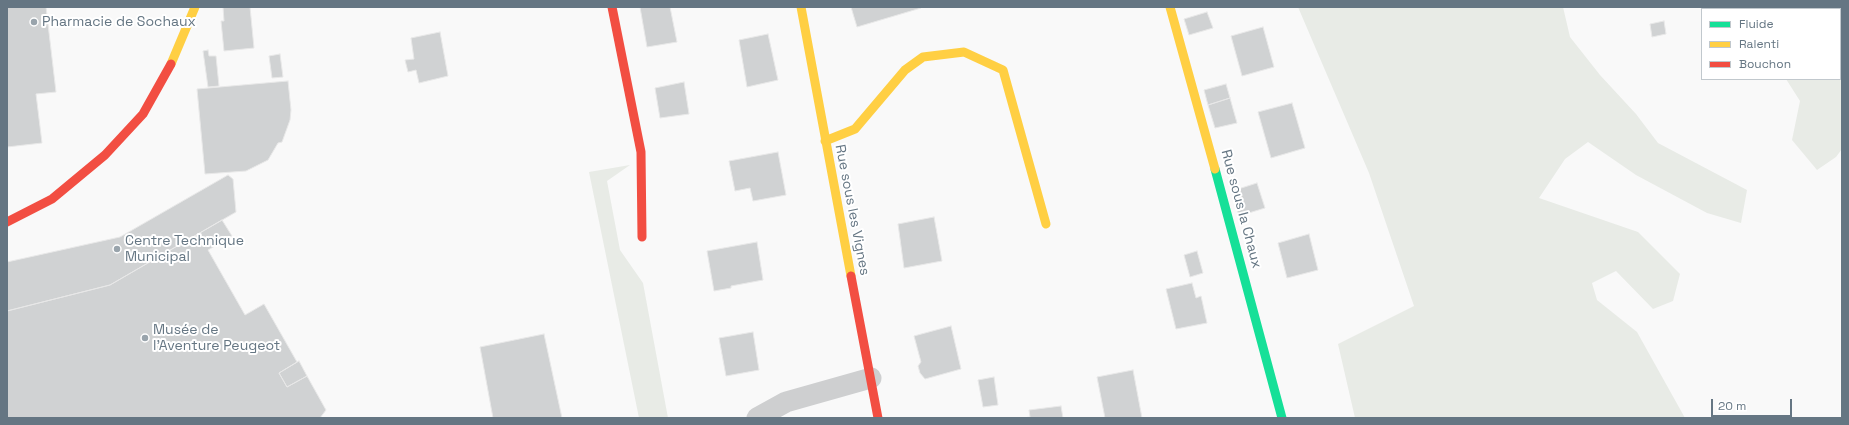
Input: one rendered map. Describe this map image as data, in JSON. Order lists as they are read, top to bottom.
{
  "streets": {
    "street": ["Rue sous la Chaux", "Rue sous les Vignes"]
  },
  "places": ["Pharmacie de Sochaux", "Centre Technique Municipal", "Musée de l'Aventure Peugeot"],
  "legend": ["Fluide", "Ralenti", "Bouchon"],
  "scale_bar": "20 m"
}
